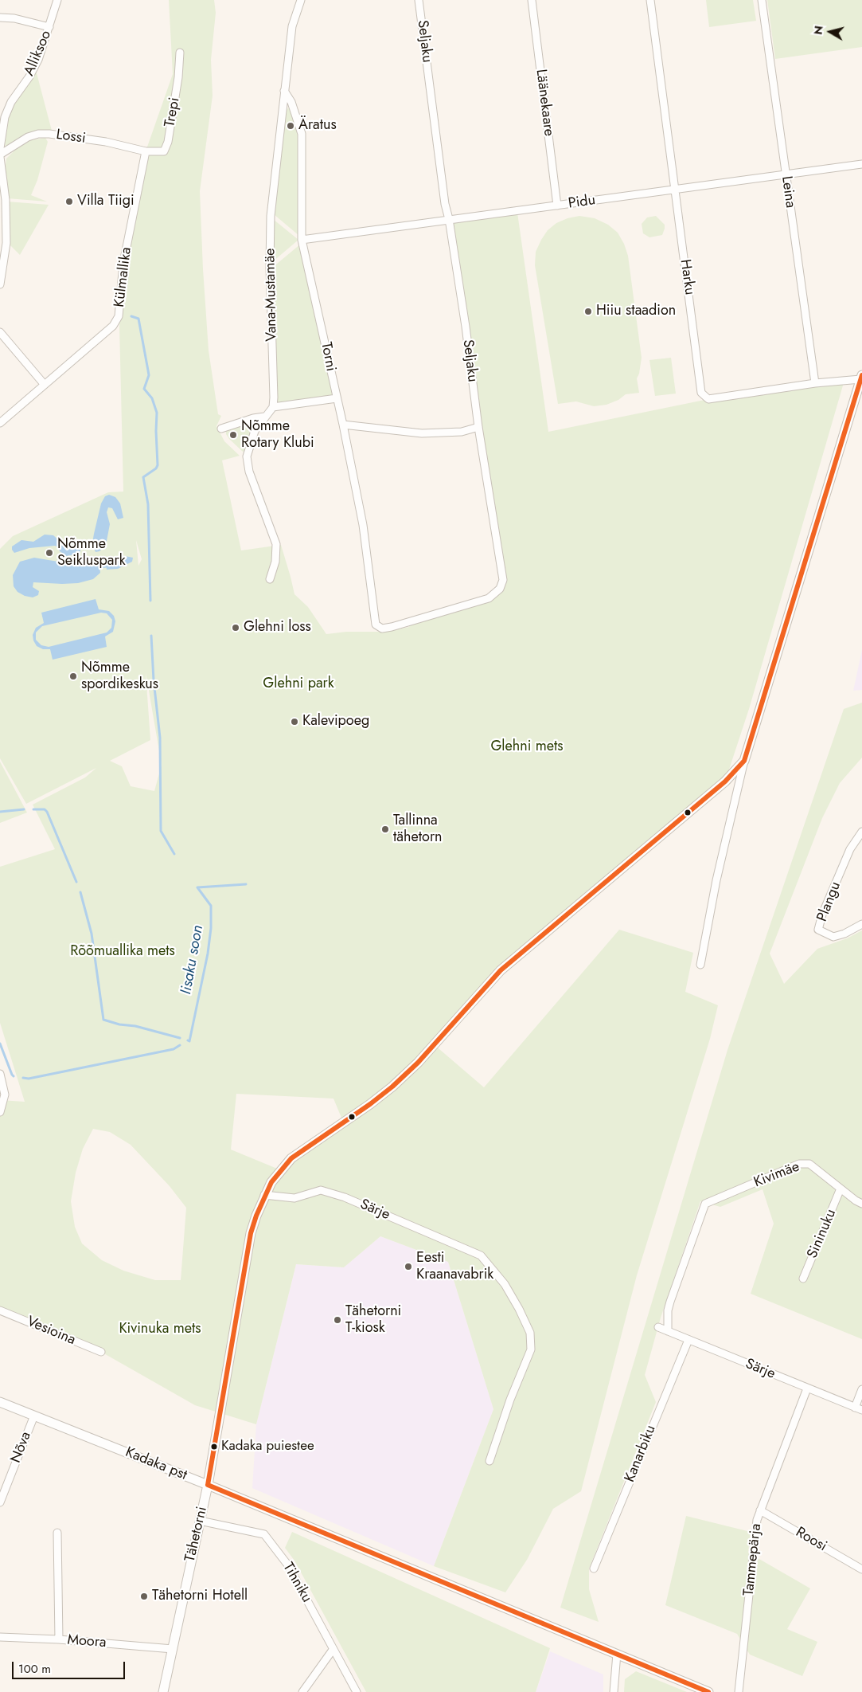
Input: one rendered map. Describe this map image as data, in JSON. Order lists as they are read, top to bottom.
{
  "streets": {
    "street": [
      "Seljaku",
      "Alliksoo",
      "Läänekaare",
      "Trepi",
      "Lossi",
      "Leina",
      "Pidu",
      "Külmallika",
      "Harku",
      "Vana-Mustamäe",
      "Torni",
      "Plangu",
      "Kivimäe",
      "Särje",
      "Sininuku",
      "Vesioina",
      "Nõva",
      "Kanarbiku",
      "Kadaka pst",
      "Tähetorni",
      "Roosi",
      "Tammepärja",
      "Tihniku",
      "Moora"
    ]
  },
  "crossings": [
    ["Seljaku", "Pidu"],
    ["Seljaku", "Torni"],
    ["Läänekaare", "Pidu"],
    ["Trepi", "Lossi"],
    ["Trepi", "Külmallika"],
    ["Lossi", "Külmallika"],
    ["Leina", "Pidu"],
    ["Leina", "Harku"],
    ["Pidu", "Harku"],
    ["Pidu", "Torni"],
    ["Vana-Mustamäe", "Torni"],
    ["Kivimäe", "Särje"],
    ["Kivimäe", "Sininuku"],
    ["Särje", "Kanarbiku"],
    ["Särje", "Tähetorni"],
    ["Särje", "Tammepärja"],
    ["Nõva", "Kadaka pst"],
    ["Kadaka pst", "Tähetorni"],
    ["Tähetorni", "Tihniku"],
    ["Tähetorni", "Moora"],
    ["Roosi", "Tammepärja"]
  ],
  "water": ["Iisaku soon"],
  "parks": [
    "Glehni park",
    "Glehni mets",
    "Rõõmuallika mets",
    "Kivinuka mets"
  ],
  "places": [
    "Äratus",
    "Villa Tiigi",
    "Hiiu staadion",
    "Nõmme Rotary Klubi",
    "Nõmme Seikluspark",
    "Glehni loss",
    "Nõmme spordikeskus",
    "Kalevipoeg",
    "Tallinna tähetorn",
    "Eesti Kraanavabrik",
    "Tähetorni T-kiosk",
    "Kadaka puiestee",
    "Tähetorni Hotell"
  ],
  "scale_bar": "100 m",
  "north": "left"
}
